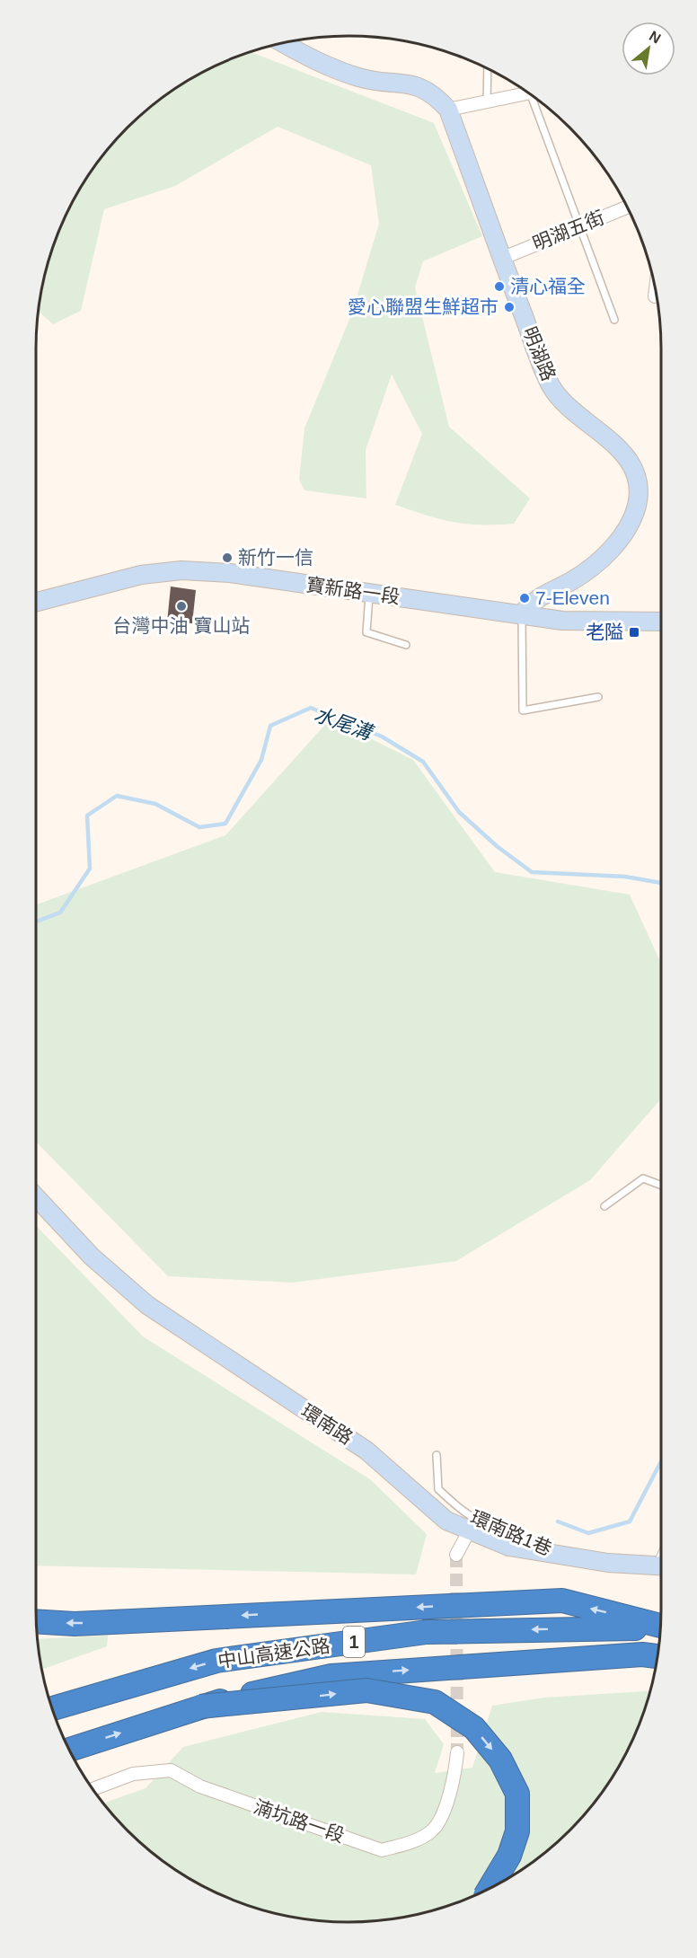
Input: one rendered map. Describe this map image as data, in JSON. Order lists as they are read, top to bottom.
{
  "streets": {
    "highway": ["1", "中山高速公路"],
    "street": [
      "明湖五街",
      "明湖路",
      "寶新路一段",
      "環南路",
      "湳坑路一段"
    ],
    "lane": ["環南路1巷"]
  },
  "crossings": [
    ["明湖五街", "明湖路"],
    ["明湖路", "寶新路一段"],
    ["環南路", "環南路1巷"]
  ],
  "water": ["水尾溝"],
  "places": {
    "other": [
      "清心福全",
      "愛心聯盟生鮮超市",
      "新竹一信",
      "7-Eleven",
      "台灣中油 寶山站"
    ],
    "transit": ["老隘"]
  },
  "north": "top right"
}
